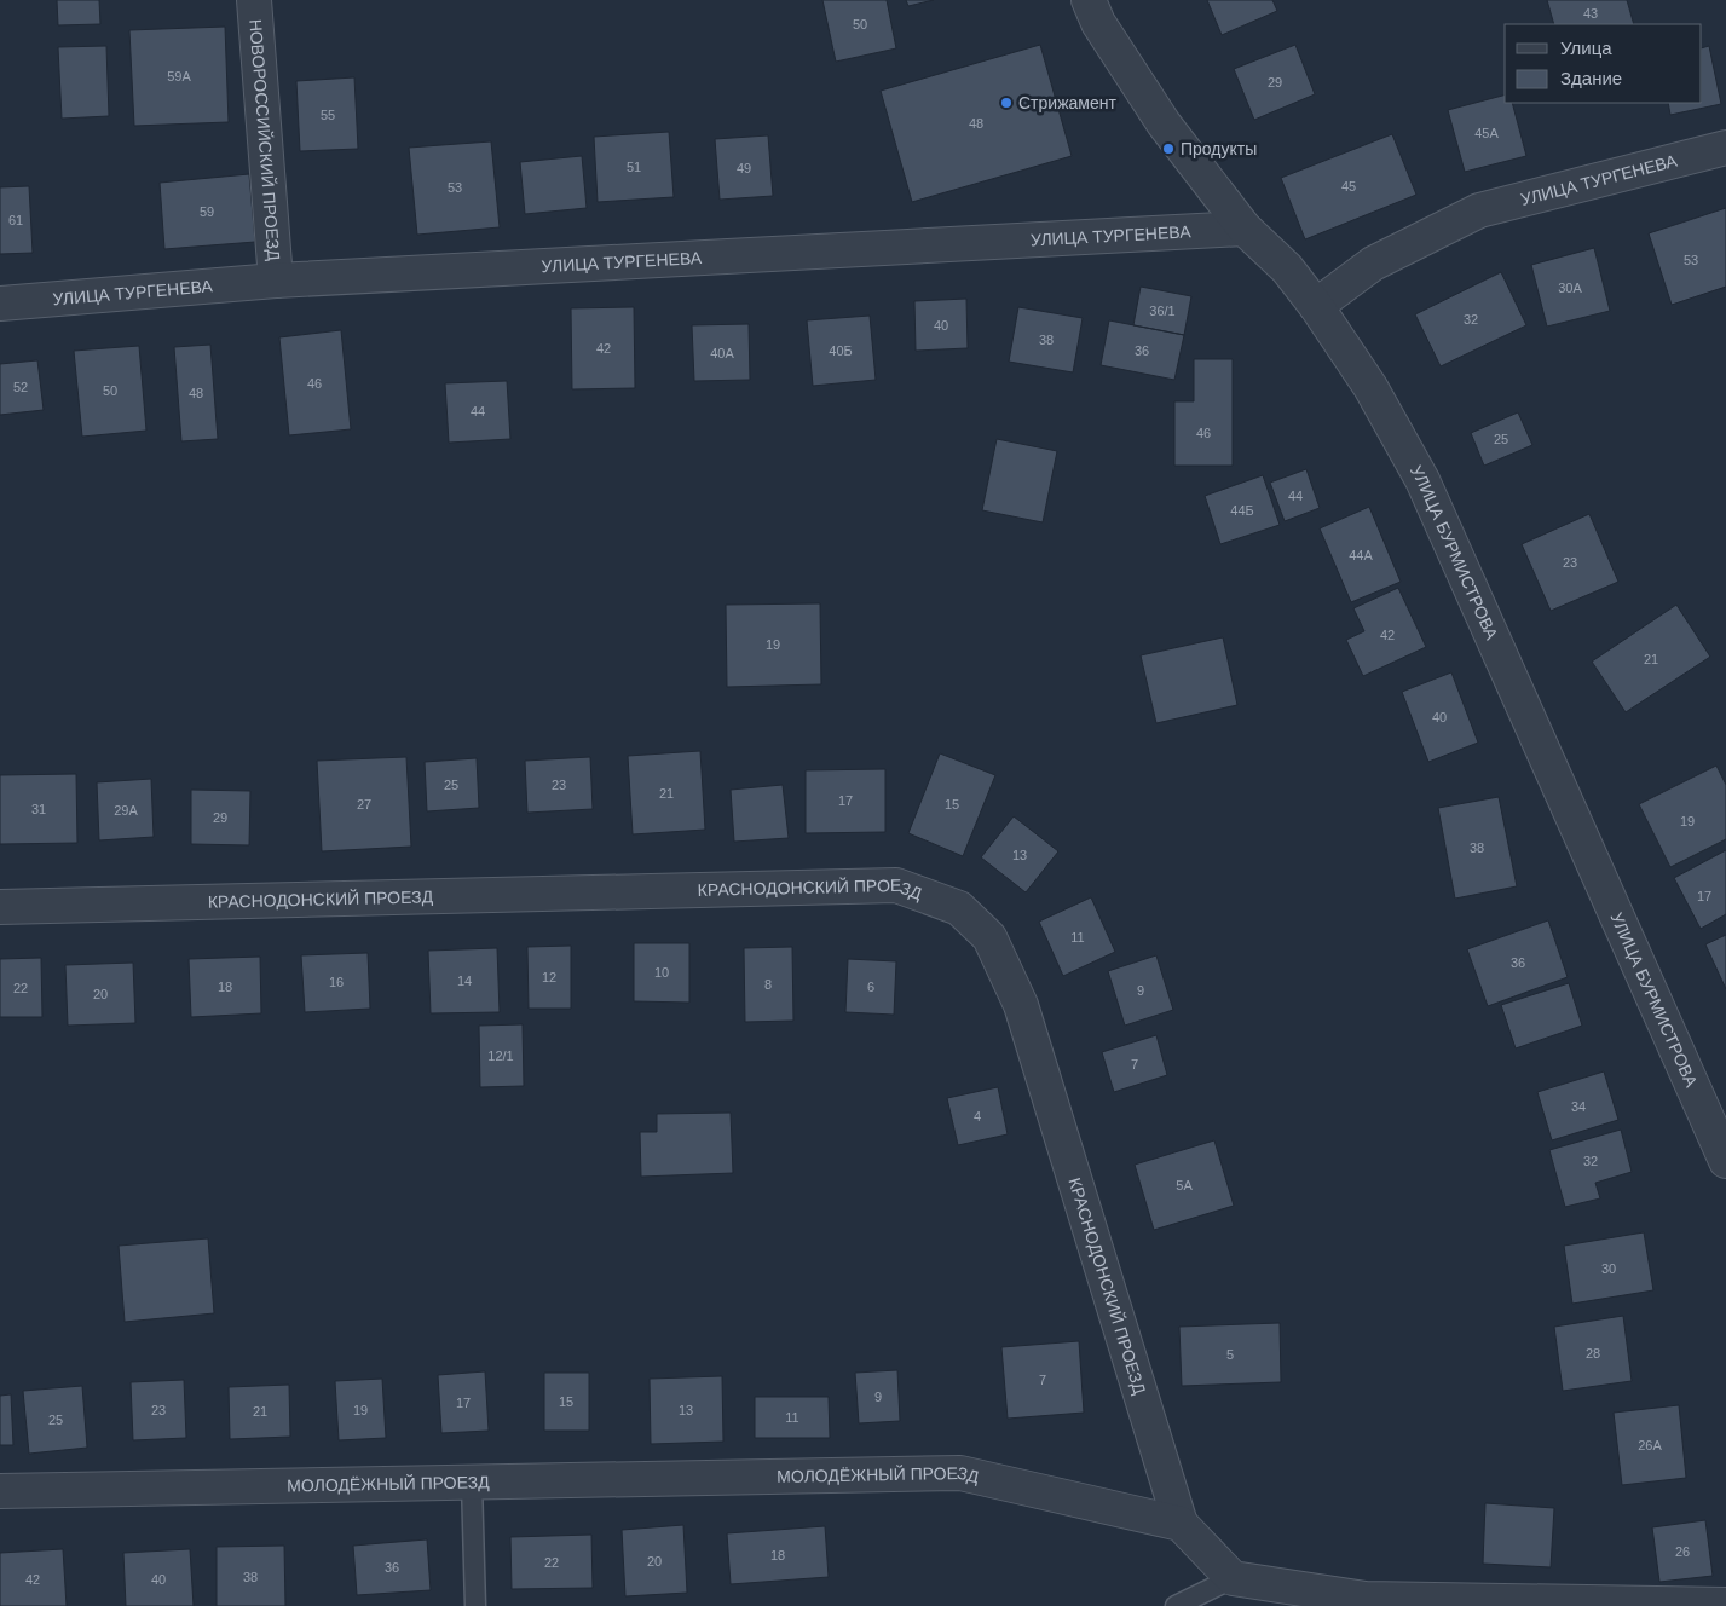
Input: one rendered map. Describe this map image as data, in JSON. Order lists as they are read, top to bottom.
{
  "streets": {
    "street": [
      "НОВОРОССИЙСКИЙ ПРОЕЗД",
      "УЛИЦА ТУРГЕНЕВА",
      "УЛИЦА БУРМИСТРОВА",
      "КРАСНОДОНСКИЙ ПРОЕЗД",
      "МОЛОДЁЖНЫЙ ПРОЕЗД"
    ]
  },
  "crossings": [
    ["НОВОРОССИЙСКИЙ ПРОЕЗД", "УЛИЦА ТУРГЕНЕВА"],
    ["УЛИЦА ТУРГЕНЕВА", "УЛИЦА БУРМИСТРОВА"],
    ["КРАСНОДОНСКИЙ ПРОЕЗД", "МОЛОДЁЖНЫЙ ПРОЕЗД"]
  ],
  "places": ["Стрижамент", "Продукты"],
  "house_numbers": [
    "43",
    "50",
    "59А",
    "29",
    "55",
    "48",
    "45А",
    "51",
    "49",
    "45",
    "53",
    "59",
    "61",
    "53",
    "30А",
    "36/1",
    "32",
    "40",
    "38",
    "42",
    "40Б",
    "36",
    "40А",
    "46",
    "52",
    "50",
    "48",
    "44",
    "46",
    "25",
    "44",
    "44Б",
    "44А",
    "23",
    "42",
    "19",
    "21",
    "40",
    "25",
    "23",
    "21",
    "17",
    "27",
    "15",
    "31",
    "29А",
    "29",
    "19",
    "38",
    "13",
    "17",
    "11",
    "36",
    "10",
    "12",
    "14",
    "16",
    "8",
    "18",
    "6",
    "22",
    "9",
    "20",
    "12/1",
    "7",
    "34",
    "4",
    "32",
    "5А",
    "30",
    "28",
    "5",
    "7",
    "9",
    "15",
    "17",
    "23",
    "19",
    "13",
    "21",
    "11",
    "25",
    "26А",
    "26",
    "18",
    "20",
    "22",
    "36",
    "38",
    "42",
    "40"
  ],
  "legend": ["Улица", "Здание"]
}
